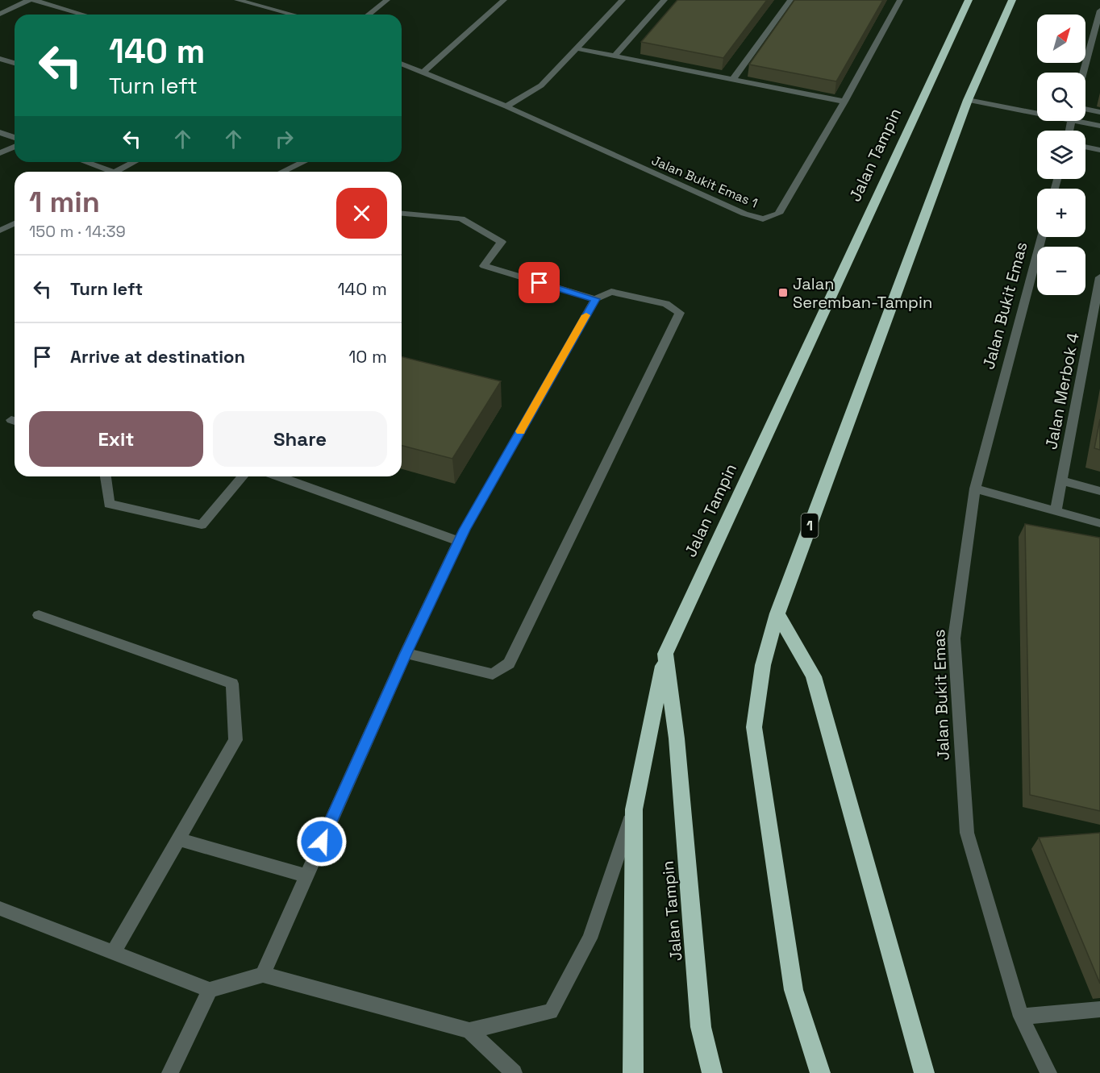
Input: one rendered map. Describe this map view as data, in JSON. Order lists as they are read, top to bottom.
{
  "streets": {
    "highway": ["Jalan Tampin", "1"],
    "street": ["Jalan Bukit Emas 1", "Jalan Bukit Emas", "Jalan Merbok 4"]
  },
  "places": {
    "transit": ["Jalan Seremban-Tampin"]
  },
  "north": "top right",
  "page": {
    "map_buttons": ["+", "−"],
    "turn": ["140 m", "Turn left"],
    "heading": ["1 min", "150 m · 14:39"],
    "list": [
      {
        "name": "Turn left",
        "value": "140 m"
      },
      {
        "name": "Arrive at destination",
        "value": "10 m"
      }
    ],
    "buttons": ["Exit", "Share"]
  }
}
